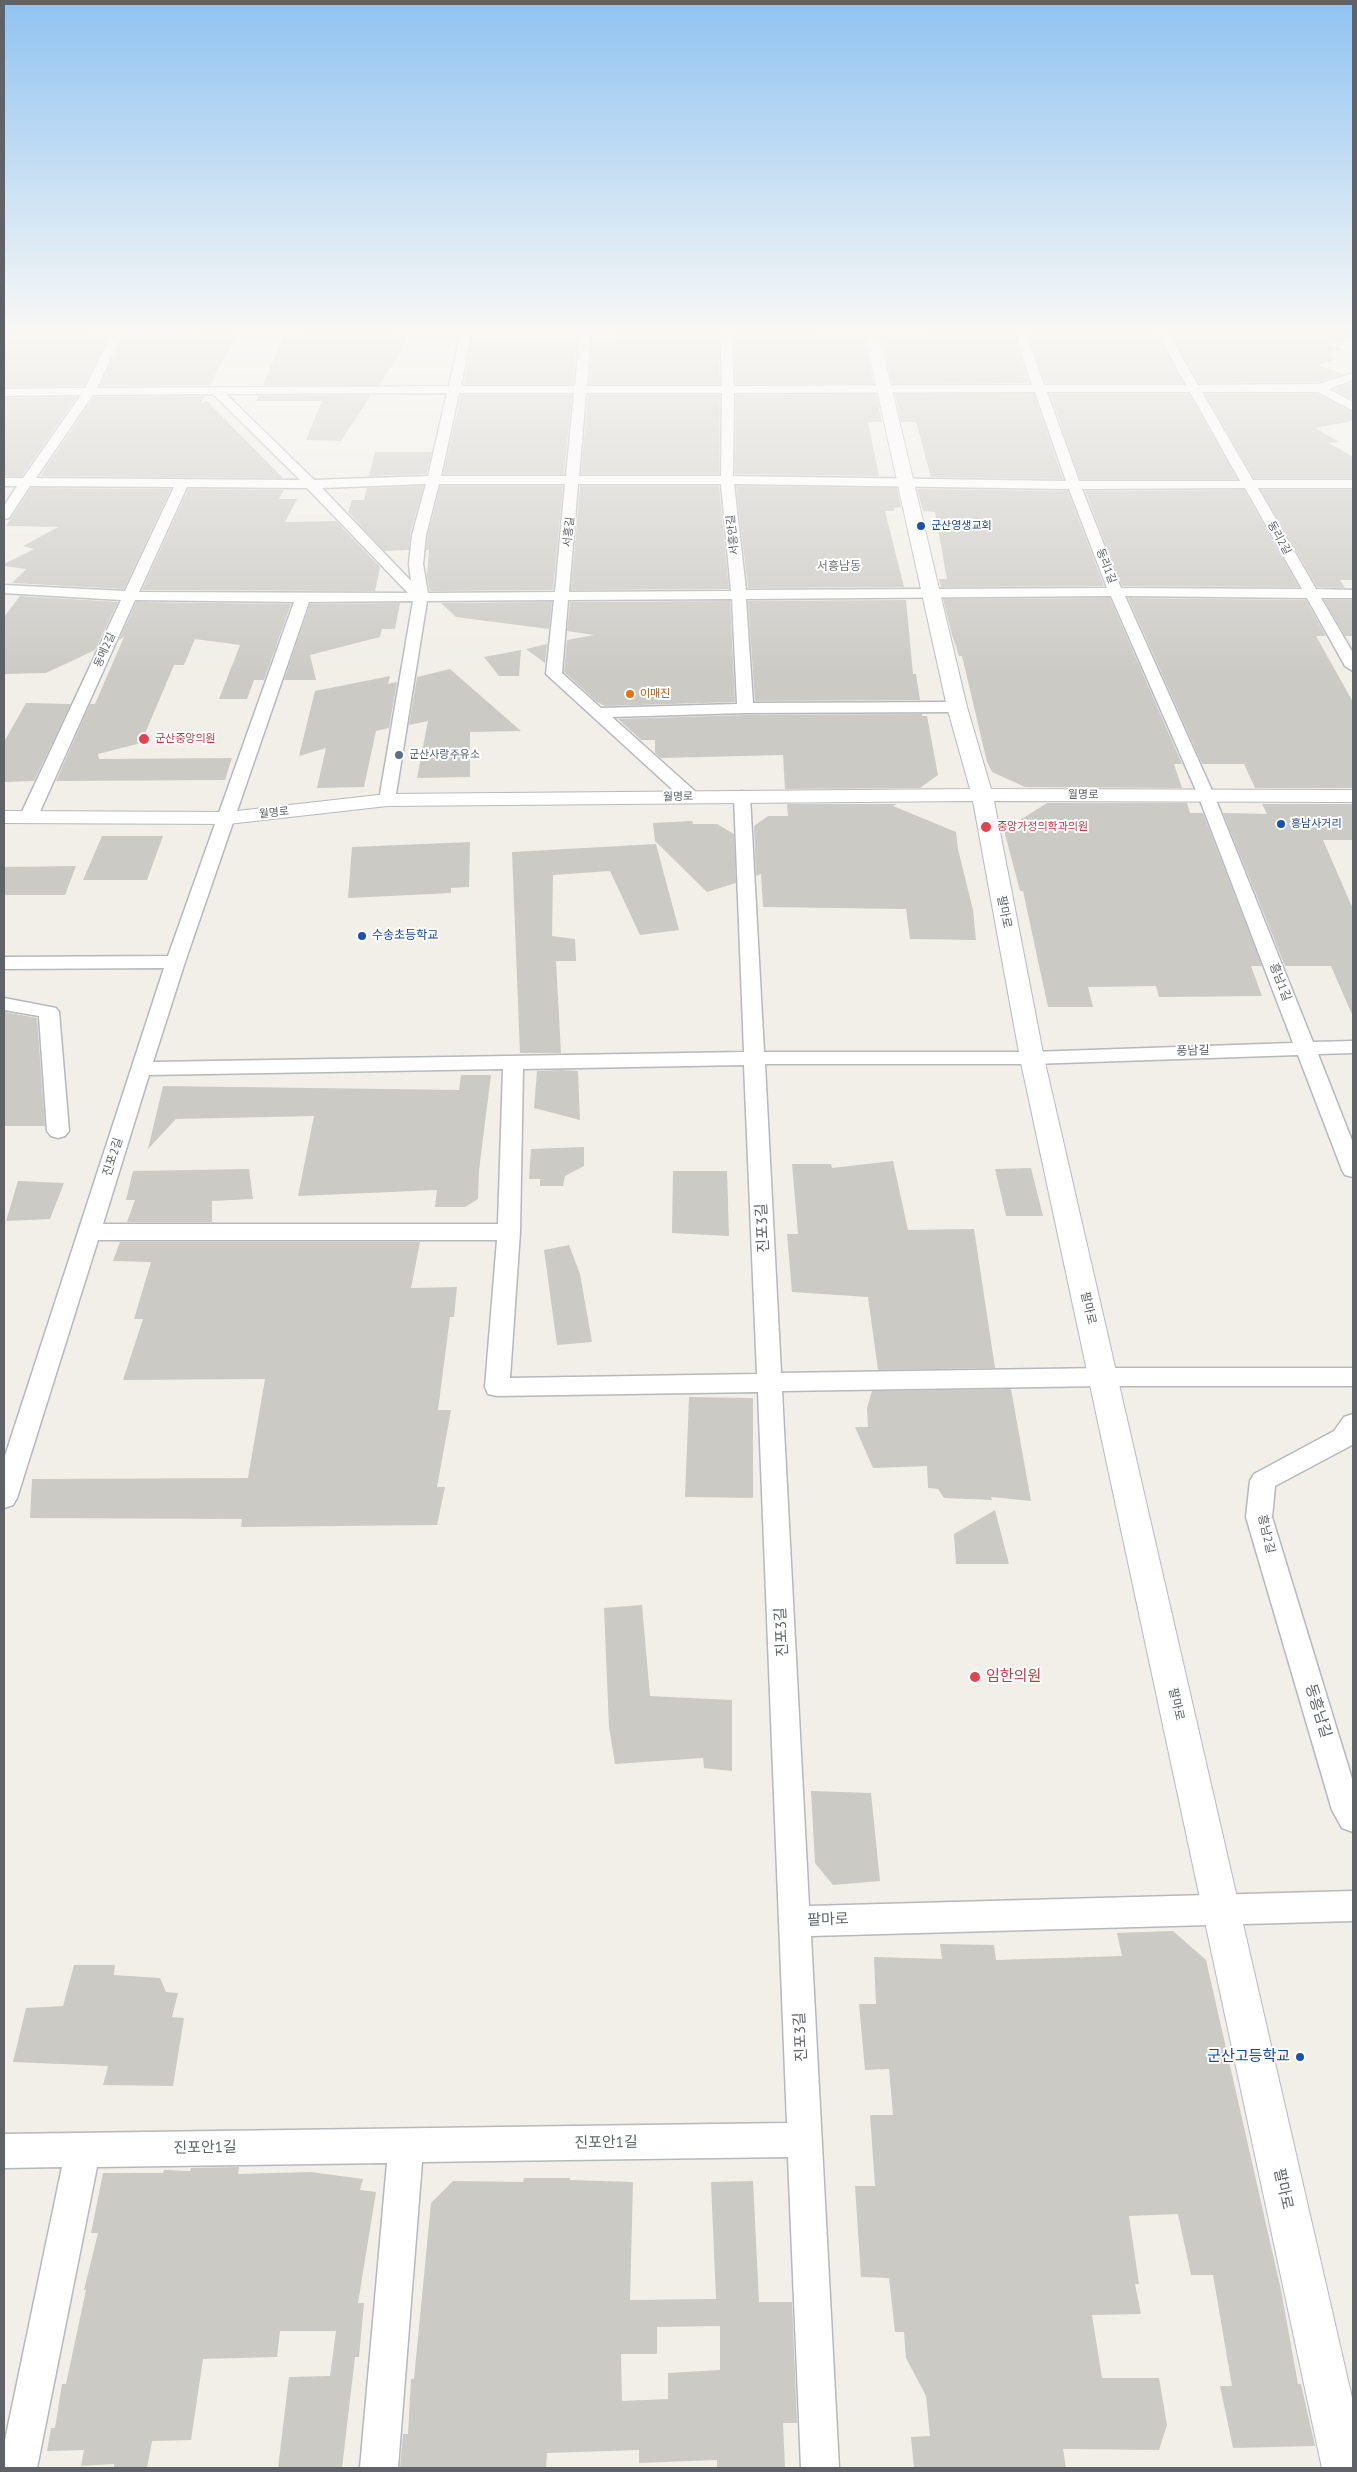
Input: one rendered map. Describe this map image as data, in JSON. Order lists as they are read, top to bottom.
{
  "streets": {
    "street": [
      "서흥길",
      "서흥안길",
      "동리2길",
      "동리1길",
      "동메2길",
      "월명로",
      "팔마로",
      "흥남1길",
      "풍남길",
      "진포2길",
      "진포3길",
      "흥남2길",
      "동흥남길",
      "진포안1길"
    ]
  },
  "crossings": [
    ["서흥길", "월명로"],
    ["동리1길", "월명로"],
    ["동리1길", "흥남1길"],
    ["동메2길", "월명로"],
    ["월명로", "팔마로"],
    ["월명로", "흥남1길"],
    ["월명로", "진포2길"],
    ["월명로", "진포3길"],
    ["팔마로", "풍남길"],
    ["팔마로", "진포3길"],
    ["흥남1길", "풍남길"],
    ["풍남길", "진포2길"],
    ["풍남길", "진포3길"],
    ["진포3길", "진포안1길"],
    ["흥남2길", "동흥남길"]
  ],
  "districts": ["서흥남동"],
  "places": [
    "군산영생교회",
    "이매진",
    "군산중앙의원",
    "군산사랑주유소",
    "흥남사거리",
    "중앙가정의학과의원",
    "수송초등학교",
    "임한의원",
    "군산고등학교"
  ]
}
